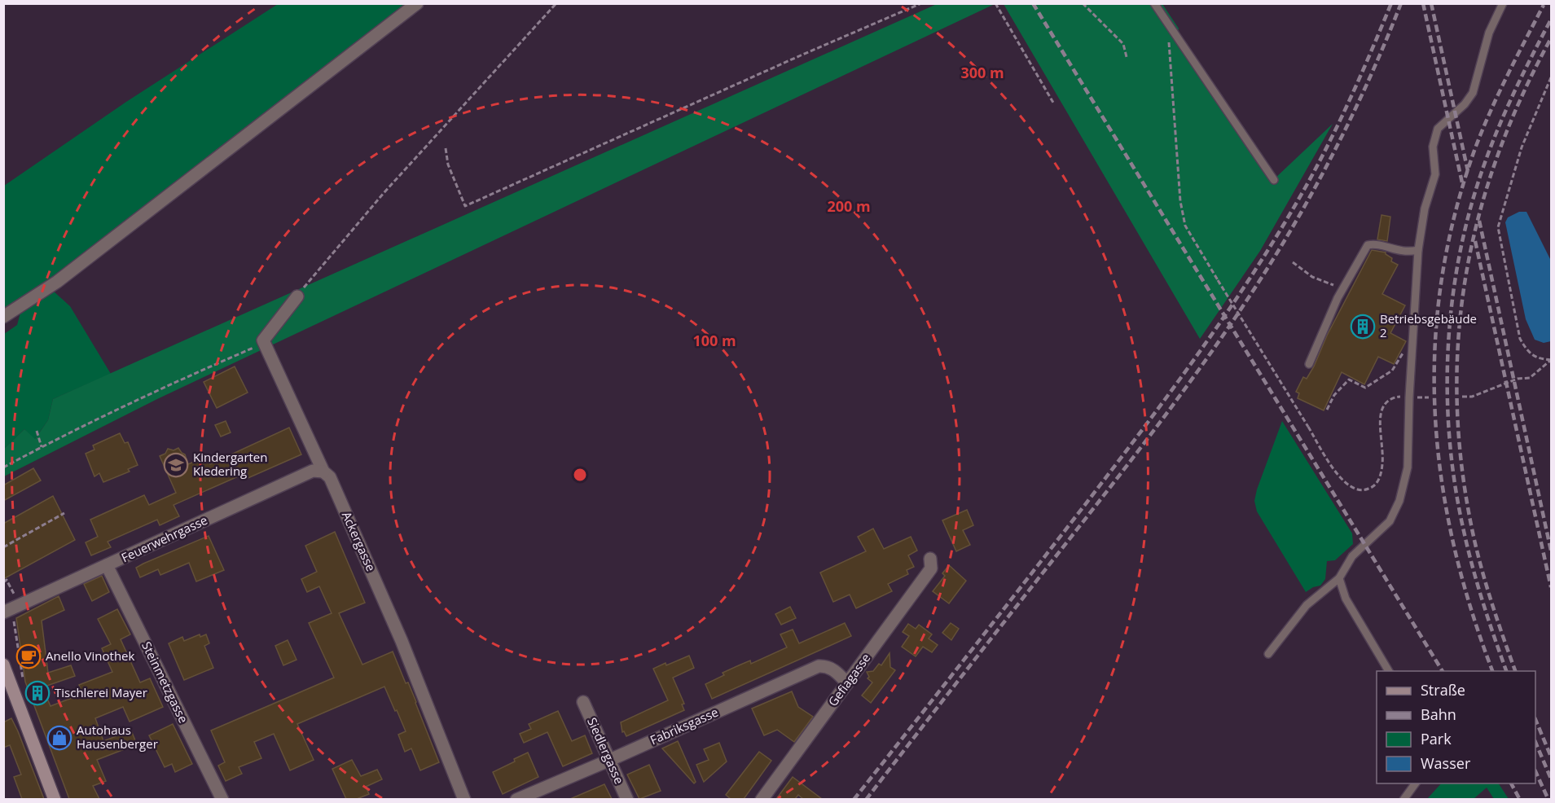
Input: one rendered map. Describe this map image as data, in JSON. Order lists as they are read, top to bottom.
{
  "streets": {
    "street": [
      "Feuerwehrgasse",
      "Ackergasse",
      "Gefiagasse",
      "Steinmetzgasse",
      "Fabriksgasse",
      "Siedlergasse"
    ]
  },
  "crossings": [
    ["Feuerwehrgasse", "Ackergasse"],
    ["Feuerwehrgasse", "Steinmetzgasse"],
    ["Gefiagasse", "Fabriksgasse"],
    ["Fabriksgasse", "Siedlergasse"]
  ],
  "places": {
    "building": ["Betriebsgebäude 2", "Tischlerei Mayer"],
    "school or university": ["Kindergarten Kledering"],
    "cafe": ["Anello Vinothek"],
    "shop": ["Autohaus Hausenberger"]
  },
  "legend": [
    "Straße",
    "Bahn",
    "Park",
    "Wasser"
  ],
  "rings": ["300 m", "200 m", "100 m"]
}
